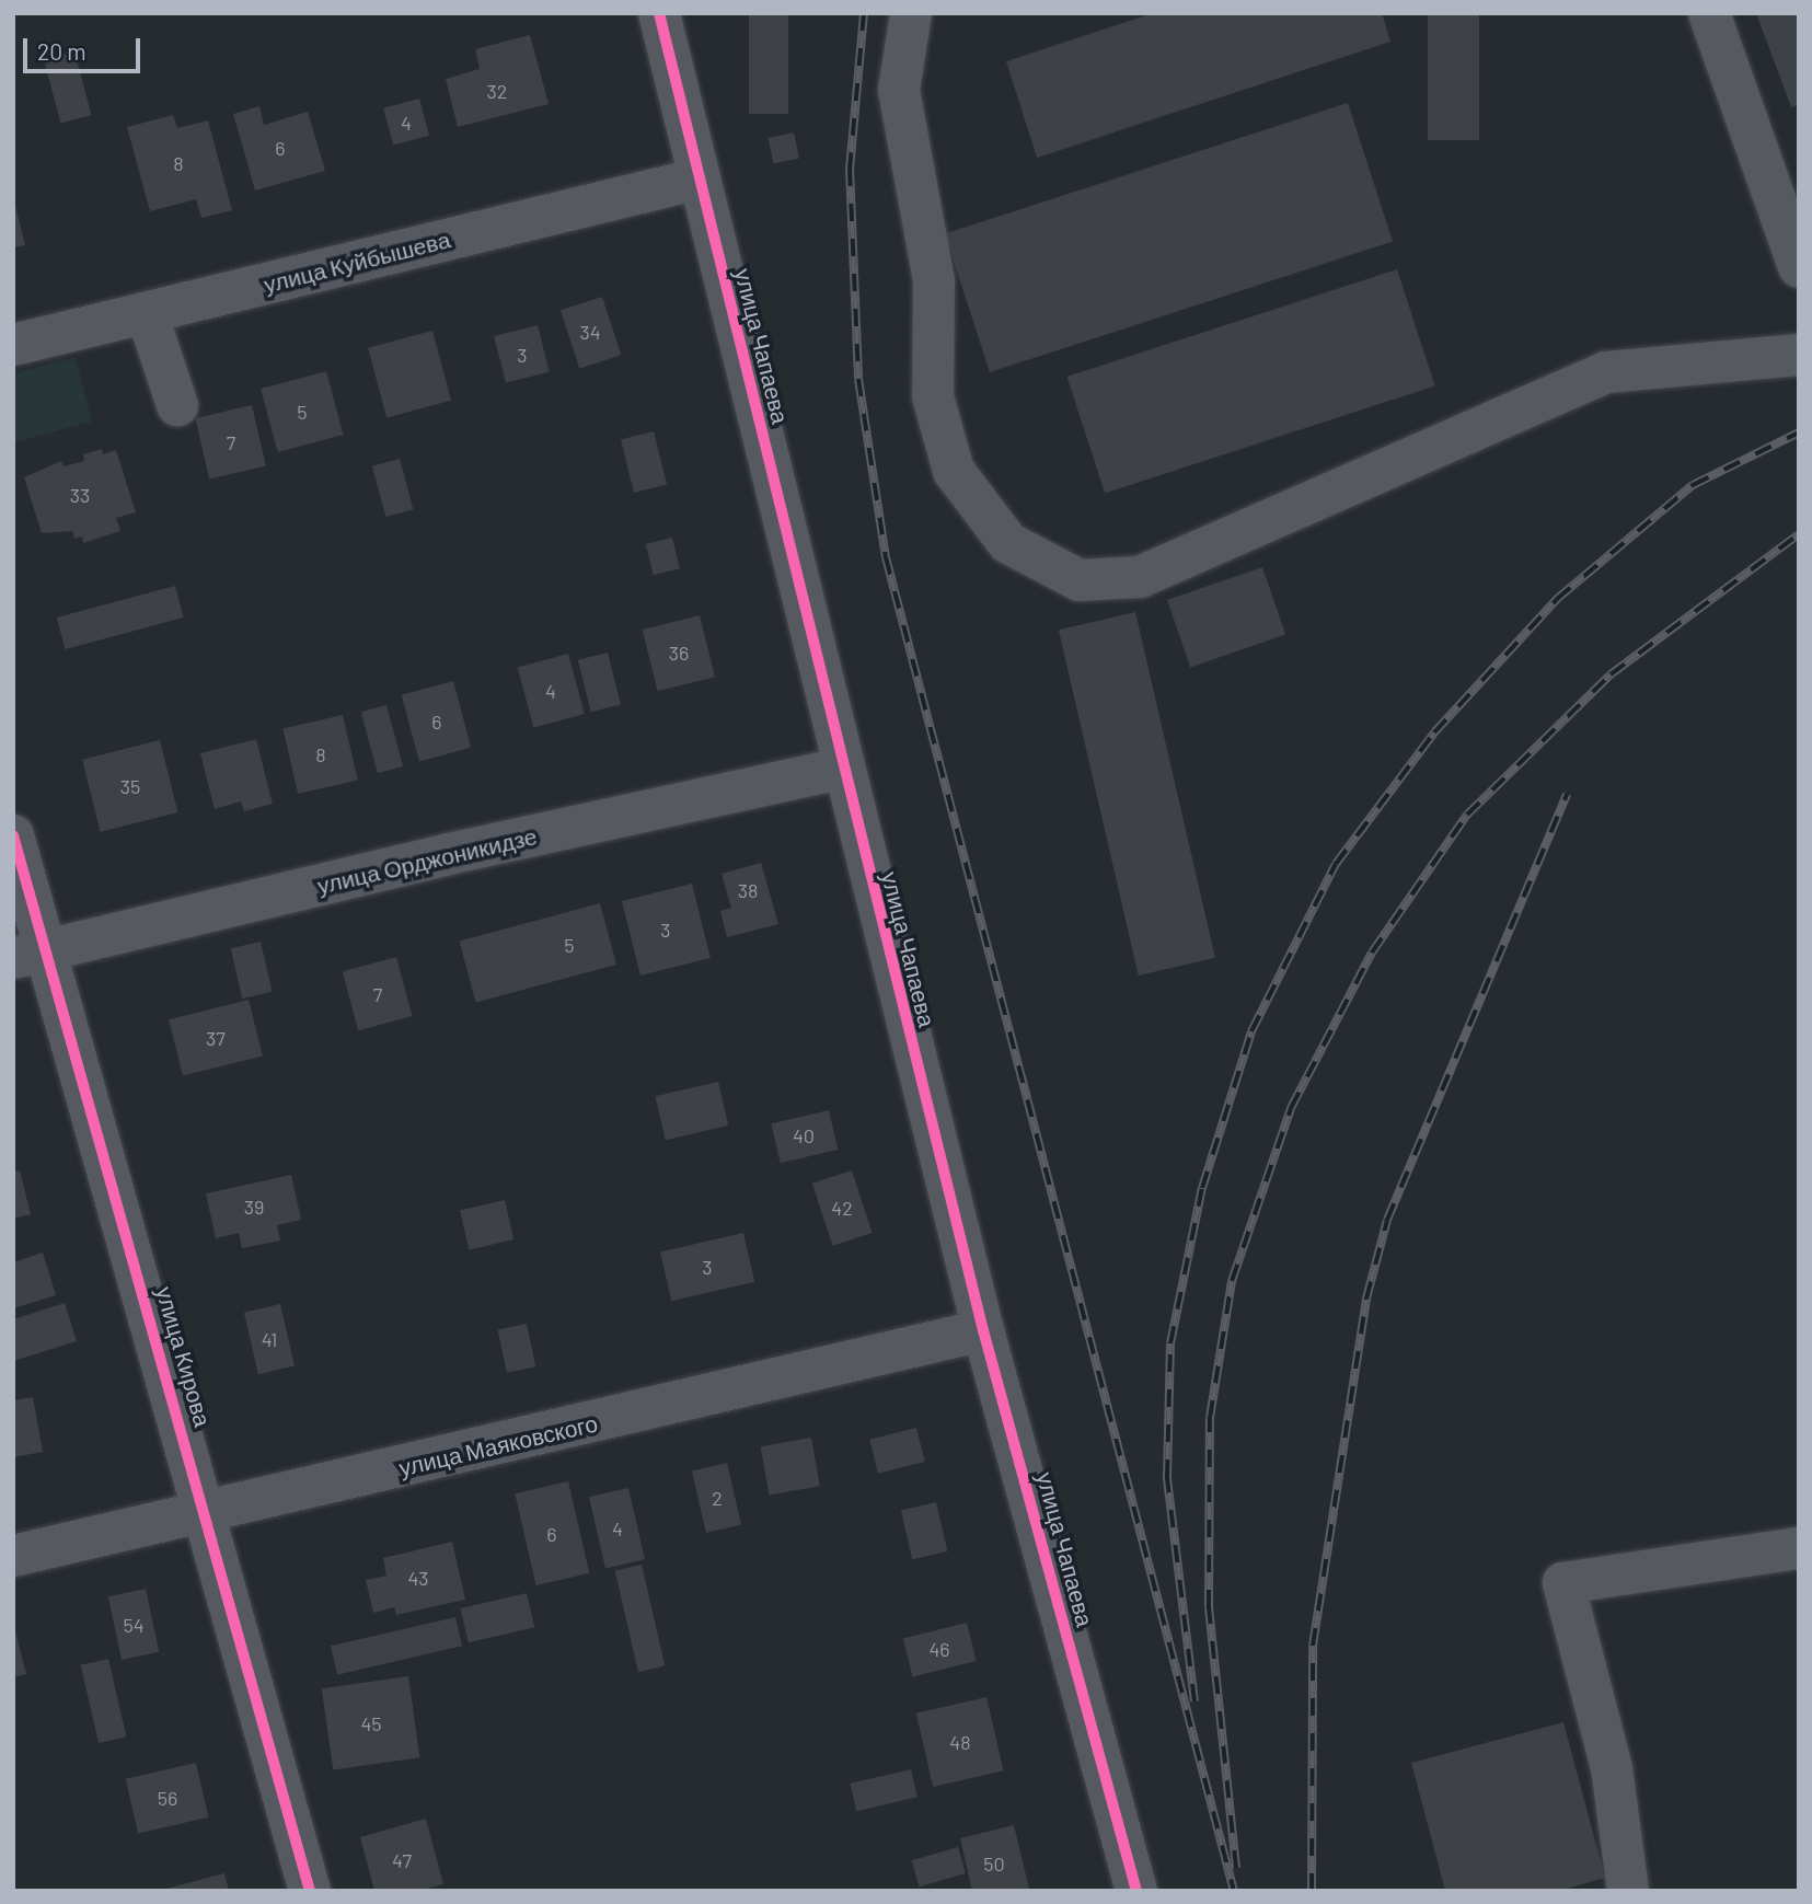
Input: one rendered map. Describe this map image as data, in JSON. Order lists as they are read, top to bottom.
{
  "streets": {
    "street": [
      "улица Куйбышева",
      "улица Чапаева",
      "улица Орджоникидзе",
      "улица Кирова",
      "улица Маяковского"
    ]
  },
  "crossings": [
    ["улица Куйбышева", "улица Чапаева"],
    ["улица Чапаева", "улица Орджоникидзе"],
    ["улица Чапаева", "улица Маяковского"],
    ["улица Орджоникидзе", "улица Кирова"],
    ["улица Кирова", "улица Маяковского"]
  ],
  "house_numbers": [
    "32",
    "4",
    "6",
    "8",
    "34",
    "3",
    "5",
    "7",
    "33",
    "36",
    "4",
    "6",
    "8",
    "35",
    "38",
    "3",
    "5",
    "7",
    "37",
    "40",
    "39",
    "42",
    "3",
    "41",
    "2",
    "4",
    "6",
    "43",
    "54",
    "46",
    "45",
    "48",
    "56",
    "47",
    "50"
  ],
  "scale_bar": "20 m"
}
